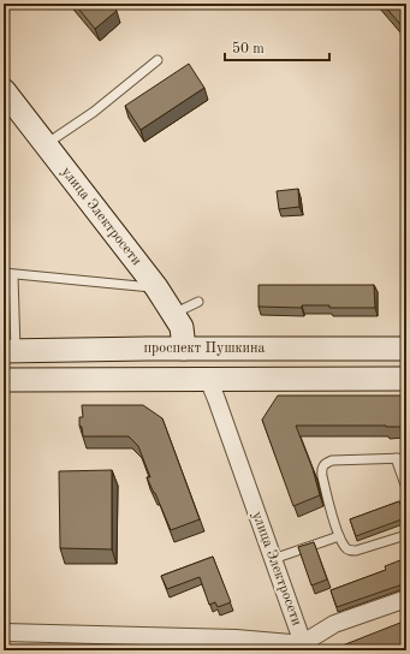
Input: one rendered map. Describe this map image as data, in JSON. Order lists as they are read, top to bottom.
{
  "streets": {
    "main road": ["улица Электросети", "проспект Пушкина"]
  },
  "crossings": [
    ["улица Электросети", "проспект Пушкина"]
  ],
  "scale_bar": "50 m"
}
